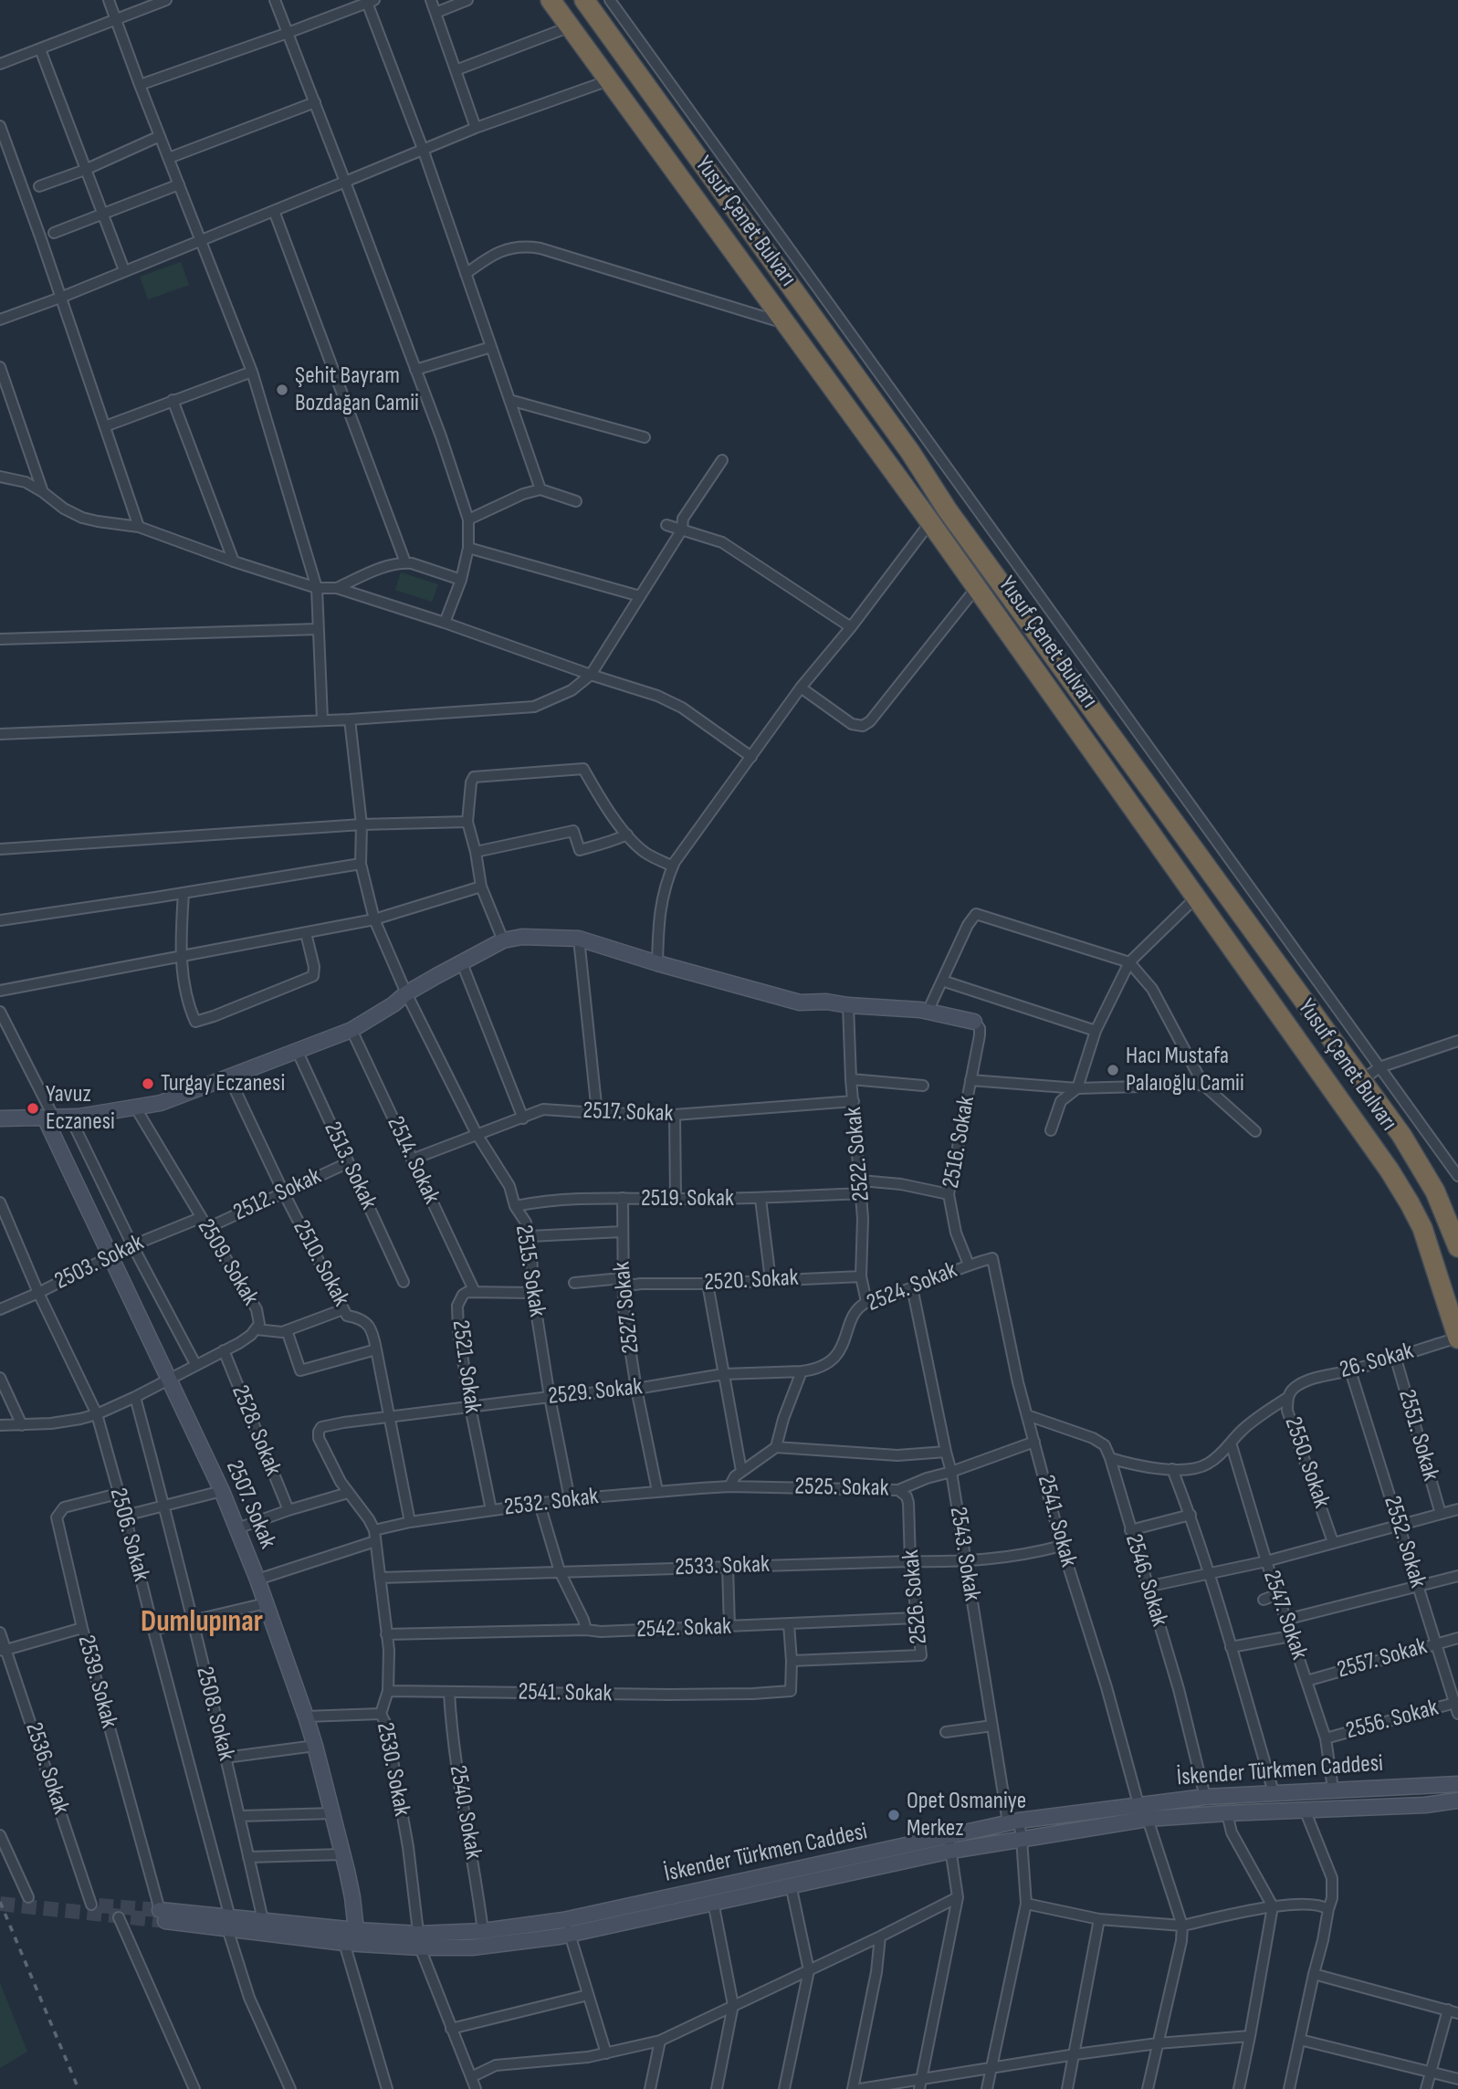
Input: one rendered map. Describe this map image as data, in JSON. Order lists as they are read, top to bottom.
{
  "streets": {
    "highway": ["Yusuf Çenet Bulvarı"],
    "main road": ["2507. Sokak", "İskender Türkmen Caddesi"],
    "street": [
      "2517. Sokak",
      "2516. Sokak",
      "2522. Sokak",
      "2514. Sokak",
      "2513. Sokak",
      "2512. Sokak",
      "2519. Sokak",
      "2503. Sokak",
      "2509. Sokak",
      "2510. Sokak",
      "2515. Sokak",
      "2520. Sokak",
      "2524. Sokak",
      "2527. Sokak",
      "26. Sokak",
      "2521. Sokak",
      "2529. Sokak",
      "2528. Sokak",
      "2551. Sokak",
      "2550. Sokak",
      "2525. Sokak",
      "2532. Sokak",
      "2541. Sokak",
      "2506. Sokak",
      "2552. Sokak",
      "2543. Sokak",
      "2533. Sokak",
      "2546. Sokak",
      "2526. Sokak",
      "2547. Sokak",
      "2542. Sokak",
      "2557. Sokak",
      "2539. Sokak",
      "2508. Sokak",
      "2556. Sokak",
      "2536. Sokak",
      "2530. Sokak",
      "2540. Sokak"
    ]
  },
  "crossings": [
    ["Yusuf Çenet Bulvarı", "26. Sokak"],
    ["2517. Sokak", "2522. Sokak"],
    ["2517. Sokak", "2514. Sokak"],
    ["2517. Sokak", "2515. Sokak"],
    ["2516. Sokak", "2524. Sokak"],
    ["2516. Sokak", "2541. Sokak"],
    ["2522. Sokak", "2519. Sokak"],
    ["2522. Sokak", "2520. Sokak"],
    ["2522. Sokak", "2524. Sokak"],
    ["2514. Sokak", "2521. Sokak"],
    ["2513. Sokak", "2512. Sokak"],
    ["2512. Sokak", "2509. Sokak"],
    ["2512. Sokak", "2510. Sokak"],
    ["2519. Sokak", "2515. Sokak"],
    ["2519. Sokak", "2527. Sokak"],
    ["2503. Sokak", "2509. Sokak"],
    ["2503. Sokak", "2507. Sokak"],
    ["2503. Sokak", "2506. Sokak"],
    ["2509. Sokak", "2528. Sokak"],
    ["2509. Sokak", "2507. Sokak"],
    ["2509. Sokak", "2506. Sokak"],
    ["2509. Sokak", "2508. Sokak"],
    ["2510. Sokak", "2529. Sokak"],
    ["2510. Sokak", "2532. Sokak"],
    ["2515. Sokak", "2521. Sokak"],
    ["2515. Sokak", "2529. Sokak"],
    ["2515. Sokak", "2532. Sokak"],
    ["2520. Sokak", "2527. Sokak"],
    ["2524. Sokak", "2529. Sokak"],
    ["2524. Sokak", "2541. Sokak"],
    ["2524. Sokak", "2543. Sokak"],
    ["2527. Sokak", "2529. Sokak"],
    ["2527. Sokak", "2532. Sokak"],
    ["26. Sokak", "2551. Sokak"],
    ["26. Sokak", "2550. Sokak"],
    ["26. Sokak", "2552. Sokak"],
    ["2521. Sokak", "2529. Sokak"],
    ["2521. Sokak", "2532. Sokak"],
    ["2525. Sokak", "2532. Sokak"],
    ["2525. Sokak", "2541. Sokak"],
    ["2525. Sokak", "2543. Sokak"],
    ["2525. Sokak", "2526. Sokak"],
    ["2532. Sokak", "2530. Sokak"],
    ["2507. Sokak", "İskender Türkmen Caddesi"],
    ["2541. Sokak", "2533. Sokak"],
    ["2541. Sokak", "2546. Sokak"],
    ["2541. Sokak", "2526. Sokak"],
    ["2541. Sokak", "2542. Sokak"],
    ["2541. Sokak", "2530. Sokak"],
    ["2541. Sokak", "İskender Türkmen Caddesi"],
    ["2541. Sokak", "2540. Sokak"],
    ["2506. Sokak", "2539. Sokak"],
    ["2506. Sokak", "İskender Türkmen Caddesi"],
    ["2552. Sokak", "2557. Sokak"],
    ["2552. Sokak", "2556. Sokak"],
    ["2543. Sokak", "2533. Sokak"],
    ["2543. Sokak", "İskender Türkmen Caddesi"],
    ["2533. Sokak", "2526. Sokak"],
    ["2533. Sokak", "2530. Sokak"],
    ["2546. Sokak", "İskender Türkmen Caddesi"],
    ["2526. Sokak", "2542. Sokak"],
    ["2547. Sokak", "2557. Sokak"],
    ["2547. Sokak", "2556. Sokak"],
    ["2547. Sokak", "İskender Türkmen Caddesi"],
    ["2542. Sokak", "2530. Sokak"],
    ["2539. Sokak", "İskender Türkmen Caddesi"],
    ["2508. Sokak", "İskender Türkmen Caddesi"],
    ["2530. Sokak", "İskender Türkmen Caddesi"],
    ["İskender Türkmen Caddesi", "2540. Sokak"]
  ],
  "districts": ["Dumlupınar"],
  "places": [
    "Şehit Bayram Bozdağan Camii",
    "Hacı Mustafa Palaıoğlu Camii",
    "Turgay Eczanesi",
    "Yavuz Eczanesi",
    "Opet Osmaniye Merkez"
  ]
}
